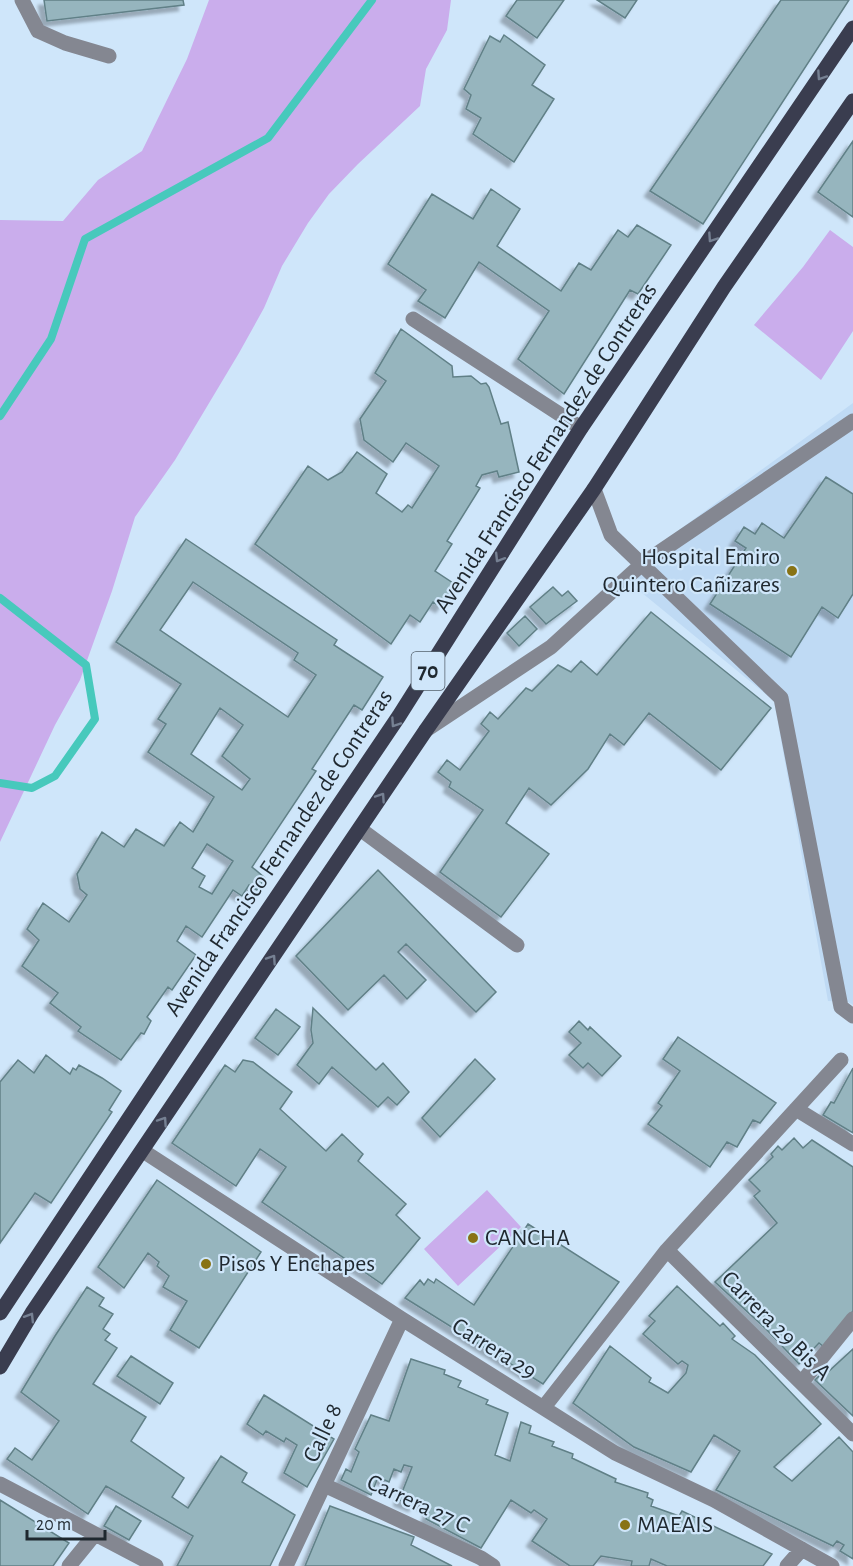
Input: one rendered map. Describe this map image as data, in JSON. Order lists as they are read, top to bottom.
{
  "streets": {
    "main road": ["Avenida Francisco Fernandez de Contreras", "70"],
    "street": [
      "Carrera 29 Bis A",
      "Carrera 29",
      "Calle 8",
      "Carrera 27 C"
    ]
  },
  "crossings": [
    ["70", "Carrera 29"],
    ["Carrera 29", "Calle 8"],
    ["Calle 8", "Carrera 27 C"]
  ],
  "places": [
    "Hospital Emiro Quintero Cañizares",
    "CANCHA",
    "Pisos Y Enchapes",
    "MAEAIS"
  ],
  "scale_bar": "20 m"
}
